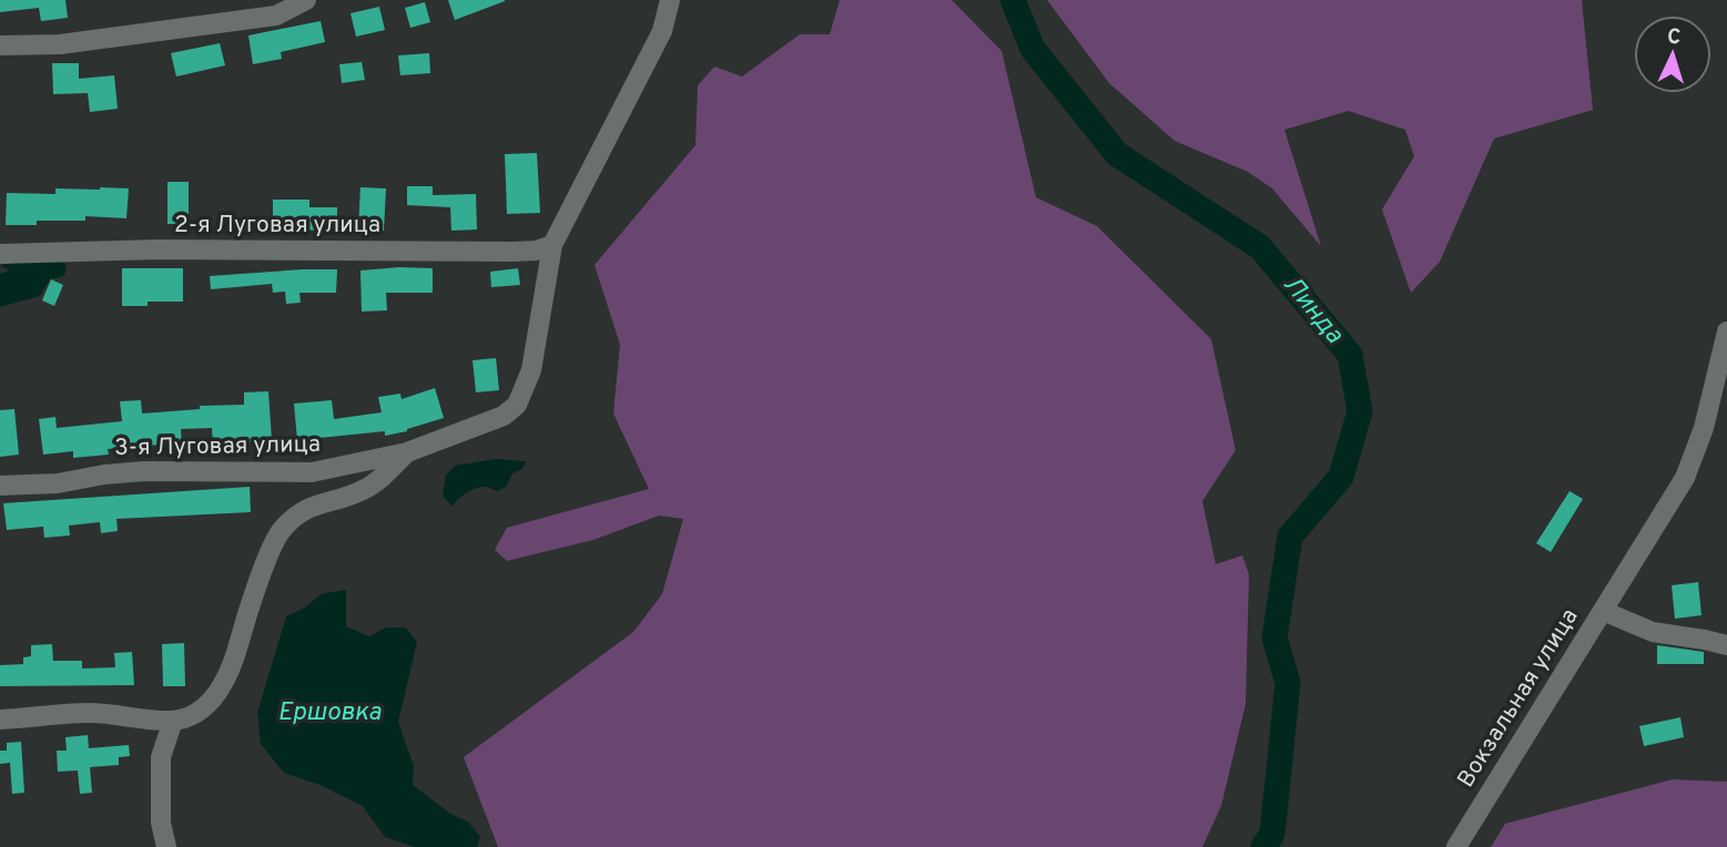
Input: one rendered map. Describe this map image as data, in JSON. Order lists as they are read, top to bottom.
{
  "streets": {
    "street": ["2-я Луговая улица", "3-я Луговая улица", "Вокзальная улица"]
  },
  "crossings": [
    ["2-я Луговая улица", "3-я Луговая улица"]
  ],
  "water": ["Линда", "Ершовка"],
  "north": "top"
}
